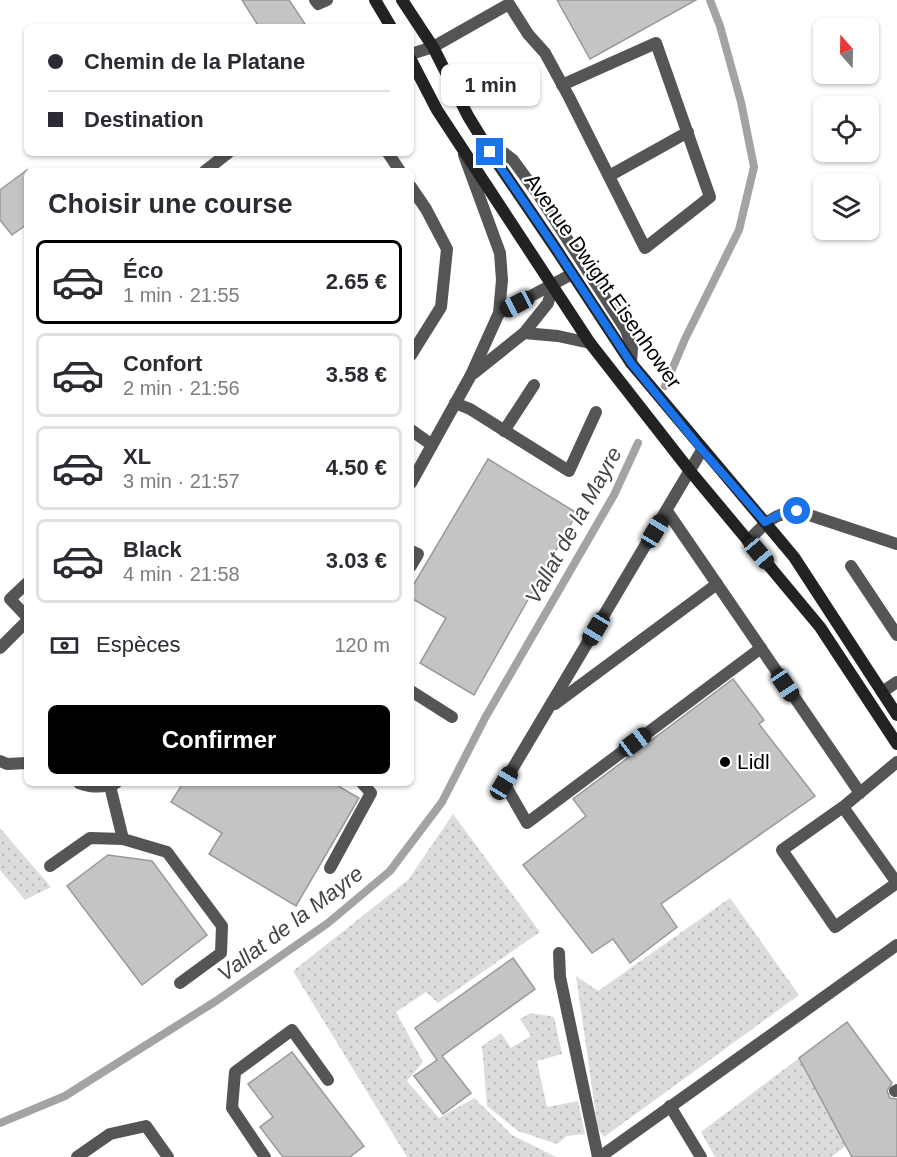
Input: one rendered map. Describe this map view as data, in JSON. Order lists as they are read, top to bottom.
{
  "streets": {
    "main road": ["Avenue Dwight Eisenhower"]
  },
  "water": ["Vallat de la Mayre"],
  "places": ["Lidl"],
  "north": "top",
  "page": {
    "banner": ["Chemin de la Platane", "Destination"],
    "bubble": "1 min",
    "heading": "Choisir une course",
    "list": [
      {
        "name": "Éco",
        "note": "1 min · 21:55",
        "value": "2.65 €"
      },
      {
        "name": "Confort",
        "note": "2 min · 21:56",
        "value": "3.58 €"
      },
      {
        "name": "XL",
        "note": "3 min · 21:57",
        "value": "4.50 €"
      },
      {
        "name": "Black",
        "note": "4 min · 21:58",
        "value": "3.03 €"
      }
    ],
    "pay": ["Espèces", "120 m"],
    "buttons": "Confirmer"
  }
}
